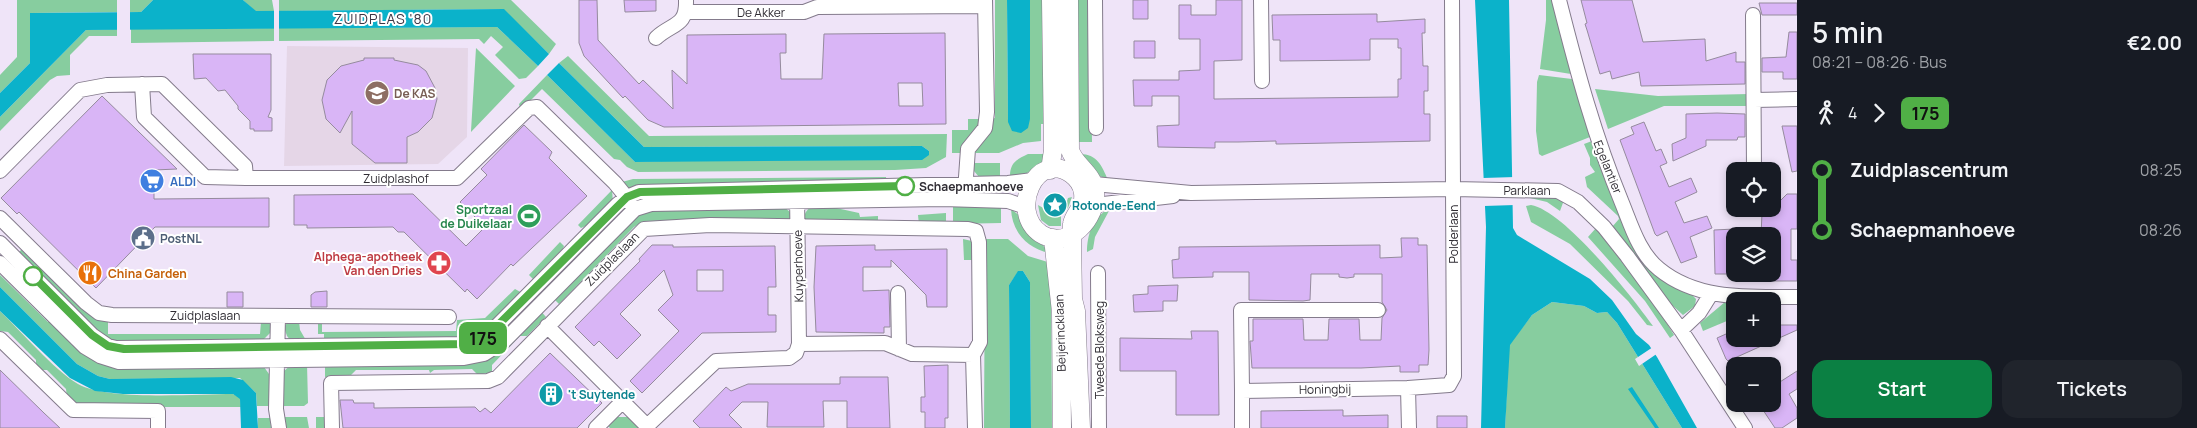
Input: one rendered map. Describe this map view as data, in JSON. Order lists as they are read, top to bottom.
{
  "streets": {
    "main road": ["Beijerincklaan"],
    "street": [
      "De Akker",
      "Egelantier",
      "Zuidplashof",
      "Parklaan",
      "Polderlaan",
      "Zuidplaslaan",
      "Kuyperhoeve",
      "Tweede Bloksweg",
      "Honingbij"
    ]
  },
  "crossings": [
    ["Parklaan", "Polderlaan"],
    ["Parklaan", "Beijerincklaan"],
    ["Polderlaan", "Honingbij"],
    ["Zuidplaslaan", "Kuyperhoeve"]
  ],
  "districts": ["ZUIDPLAS '80"],
  "places": {
    "school or university": ["De KAS"],
    "supermarket": ["ALDI"],
    "other": ["Schaepmanhoeve"],
    "place": ["Rotonde-Eend"],
    "sports": ["Sportzaal de Duikelaar"],
    "public building": ["PostNL"],
    "pharmacy": ["Alphega-apotheek Van den Dries"],
    "restaurant": ["China Garden"],
    "building": ["'t Suytende"]
  },
  "lines": ["bus line 175"],
  "page": {
    "on_map": "175",
    "heading": ["5 min", "08:21 – 08:26 · Bus", "€2.00"],
    "legs": ["4", "175"],
    "list": [
      {
        "name": "Zuidplascentrum",
        "value": "08:25"
      },
      {
        "name": "Schaepmanhoeve",
        "value": "08:26"
      }
    ],
    "map_buttons": ["+", "−"],
    "buttons": ["Start", "Tickets"]
  }
}
